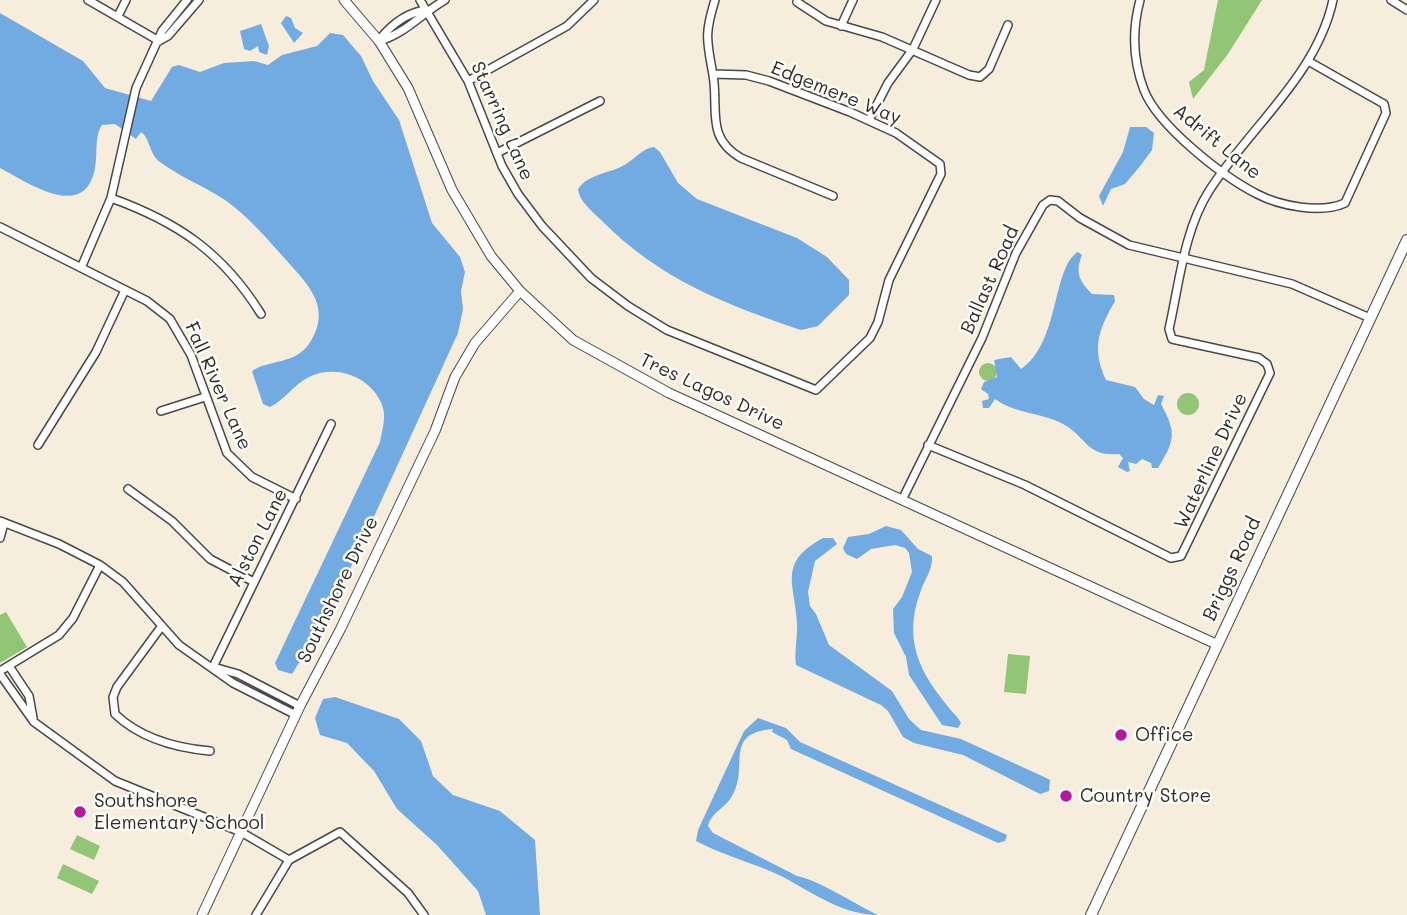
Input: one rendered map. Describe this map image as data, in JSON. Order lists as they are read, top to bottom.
{
  "streets": {
    "main road": ["Briggs Road"],
    "street": [
      "Edgemere Way",
      "Starring Lane",
      "Adrift Lane",
      "Ballast Road",
      "Fall River Lane",
      "Tres Lagos Drive",
      "Waterline Drive",
      "Alston Lane",
      "Southshore Drive"
    ]
  },
  "crossings": [
    ["Edgemere Way", "Starring Lane"],
    ["Ballast Road", "Tres Lagos Drive"],
    ["Ballast Road", "Waterline Drive"],
    ["Ballast Road", "Briggs Road"],
    ["Fall River Lane", "Alston Lane"],
    ["Tres Lagos Drive", "Briggs Road"],
    ["Tres Lagos Drive", "Southshore Drive"]
  ],
  "places": ["Office", "Country Store", "Southshore Elementary School"]
}
